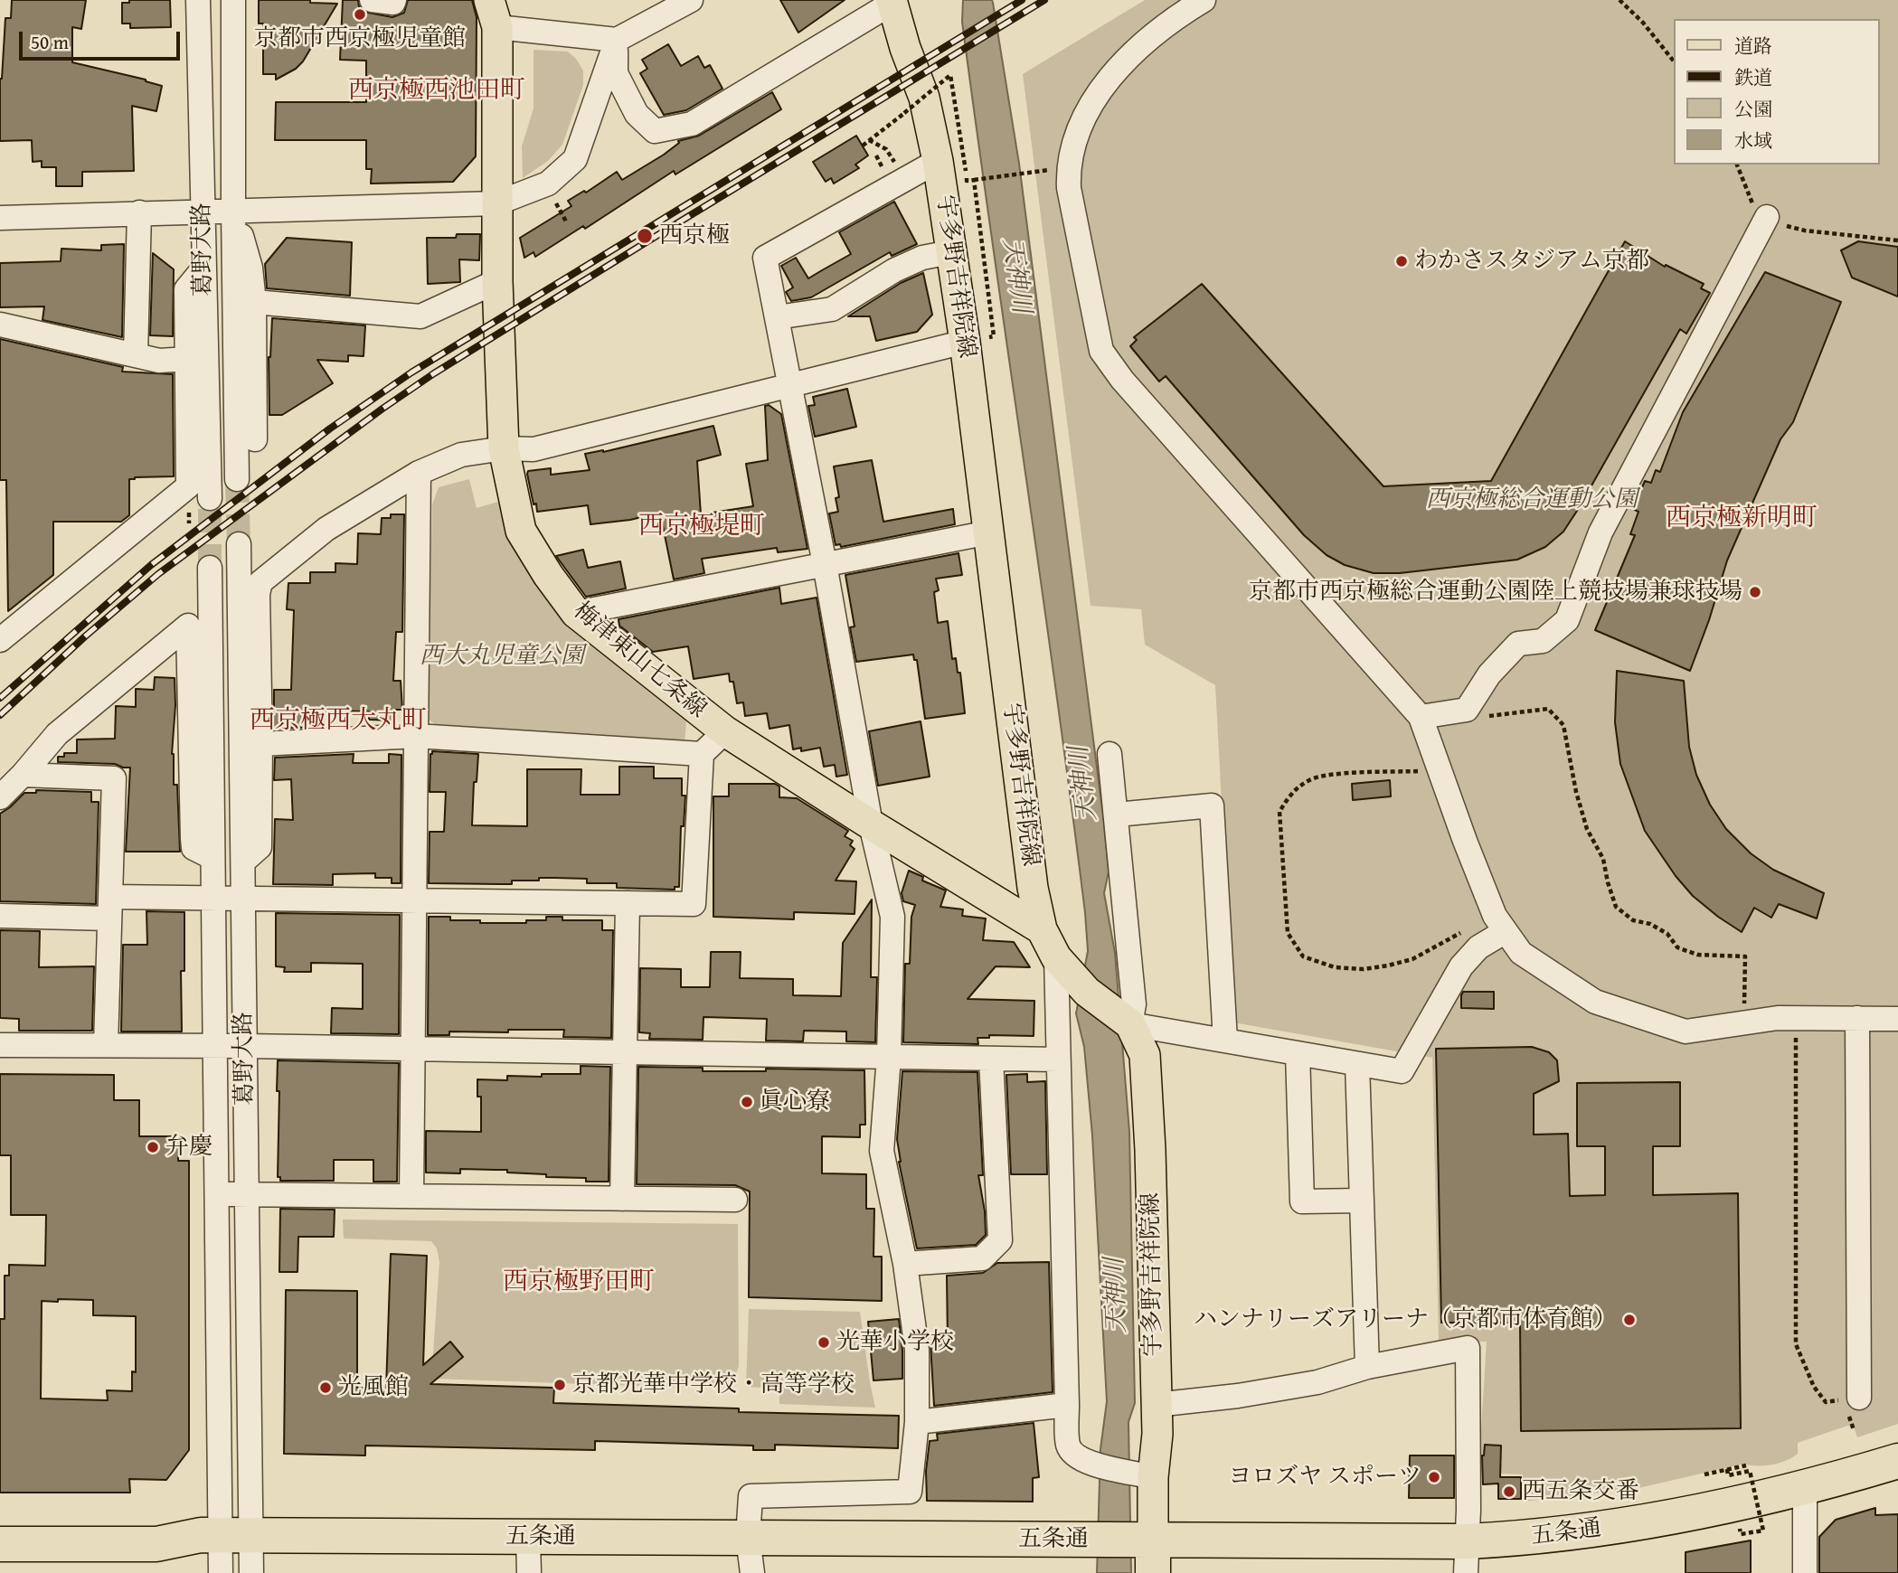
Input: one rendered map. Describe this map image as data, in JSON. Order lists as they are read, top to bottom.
{
  "streets": {
    "highway": ["五条通"],
    "main road": ["宇多野吉祥院線", "梅津東山七条線"],
    "street": ["葛野大路"]
  },
  "crossings": [
    ["葛野大路", "五条通"],
    ["宇多野吉祥院線", "梅津東山七条線"],
    ["宇多野吉祥院線", "五条通"]
  ],
  "districts": [
    "西京極西池田町",
    "西京極新明町",
    "西京極堤町",
    "西京極西大丸町",
    "西京極野田町"
  ],
  "water": ["天神川"],
  "parks": ["西京極総合運動公園", "西大丸児童公園"],
  "places": [
    "京都市西京極児童館",
    "西京極",
    "わかさスタジアム京都",
    "京都市西京極総合運動公園陸上競技場兼球技場",
    "眞心寮",
    "弁慶",
    "ハンナリーズアリーナ（京都市体育館）",
    "光華小学校",
    "京都光華中学校・高等学校",
    "光風館",
    "ヨロズヤ スポーツ",
    "西五条交番"
  ],
  "legend": [
    "道路",
    "鉄道",
    "公園",
    "水域"
  ],
  "scale_bar": "50 m"
}
